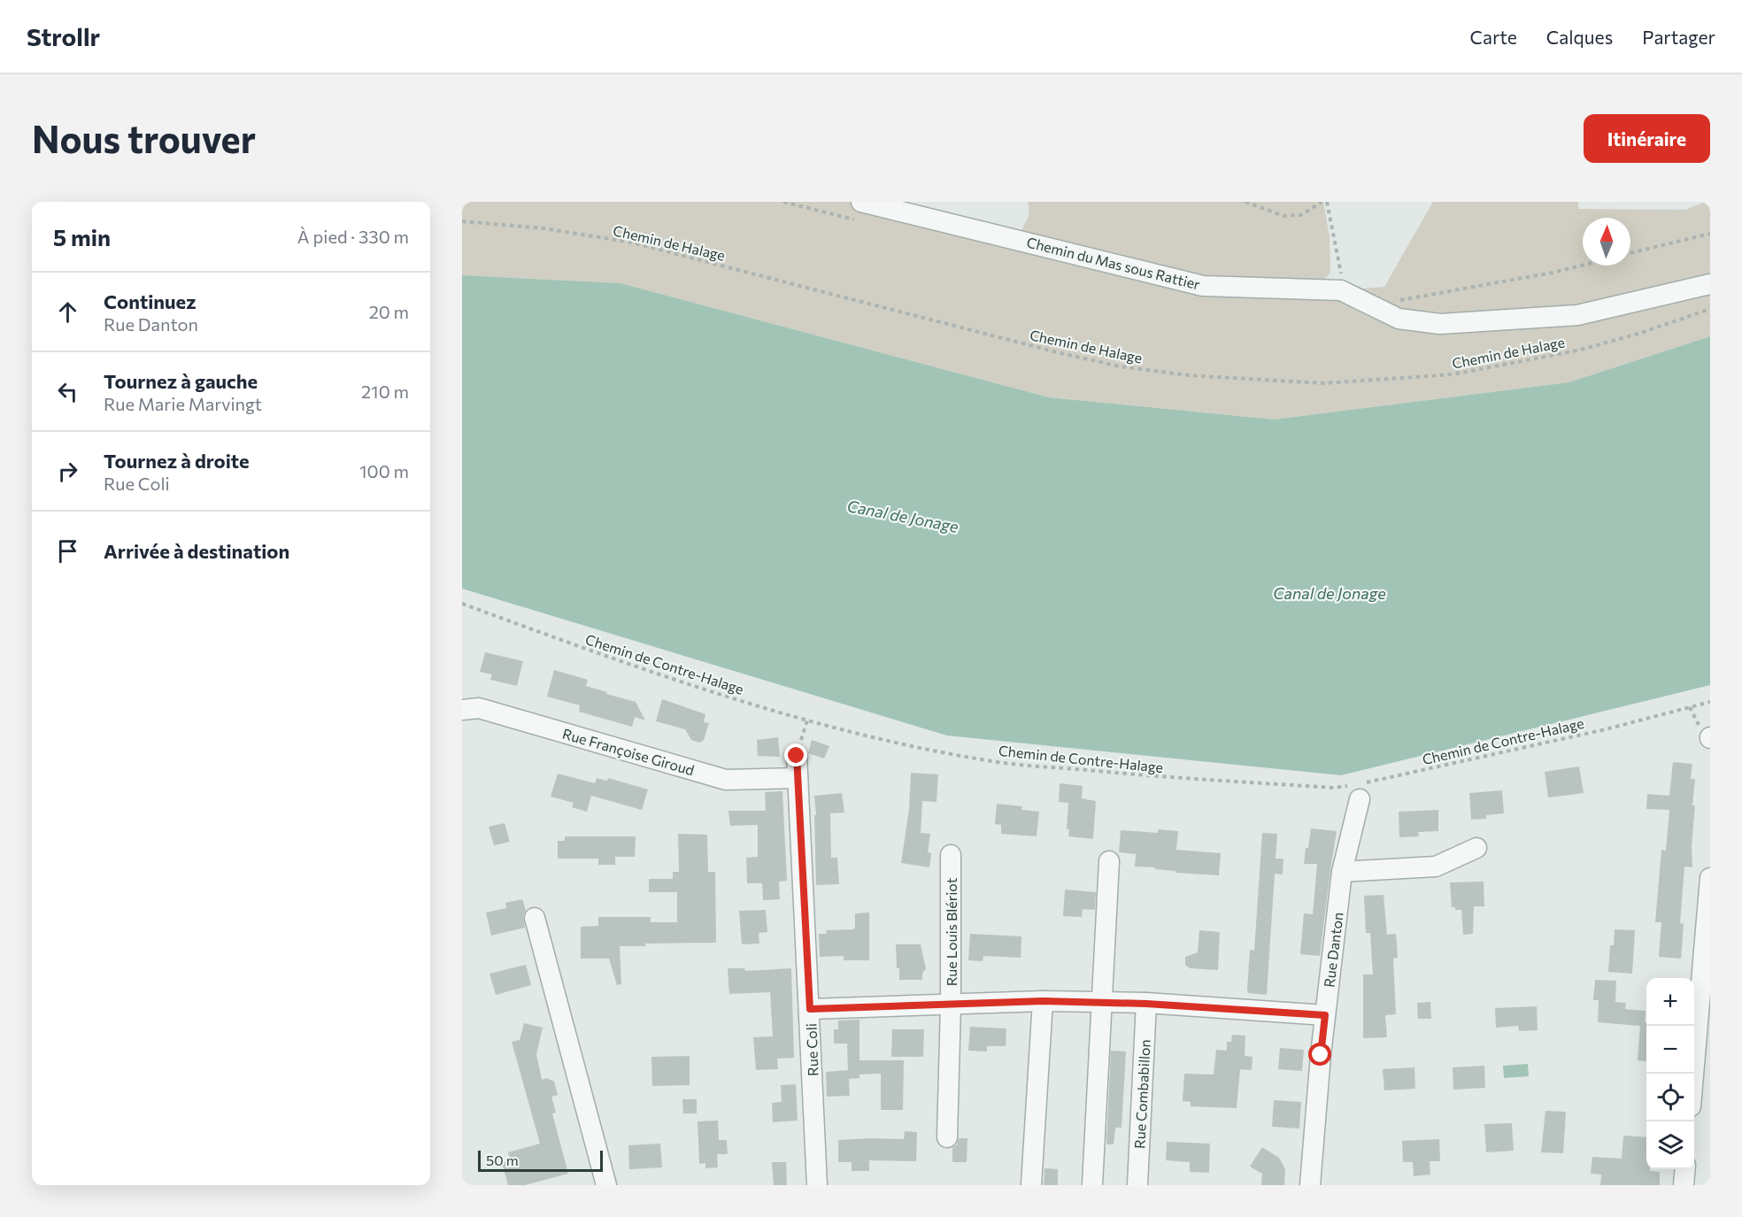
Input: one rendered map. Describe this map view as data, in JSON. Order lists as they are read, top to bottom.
{
  "streets": {
    "street": [
      "Chemin du Mas sous Rattier",
      "Rue Françoise Giroud",
      "Rue Louis Blériot",
      "Rue Danton",
      "Rue Coli",
      "Rue Combabillon"
    ],
    "path": ["Chemin de Halage", "Chemin de Contre-Halage"]
  },
  "crossings": [
    ["Chemin de Contre-Halage", "Rue Danton"],
    ["Rue Françoise Giroud", "Rue Coli"]
  ],
  "water": ["Canal de Jonage"],
  "scale_bar": "50 m",
  "north": "top",
  "page": {
    "header": "Strollr",
    "nav": ["Carte", "Calques", "Partager"],
    "buttons": "Itinéraire",
    "title": "Nous trouver",
    "heading": ["5 min", "À pied · 330 m"],
    "list": [
      ["Continuez", "Rue Danton", "20 m"],
      ["Tournez à gauche", "Rue Marie Marvingt", "210 m"],
      ["Tournez à droite", "Rue Coli", "100 m"],
      "Arrivée à destination"
    ],
    "map_buttons": ["+", "−"],
    "scale": "50 m"
  }
}
